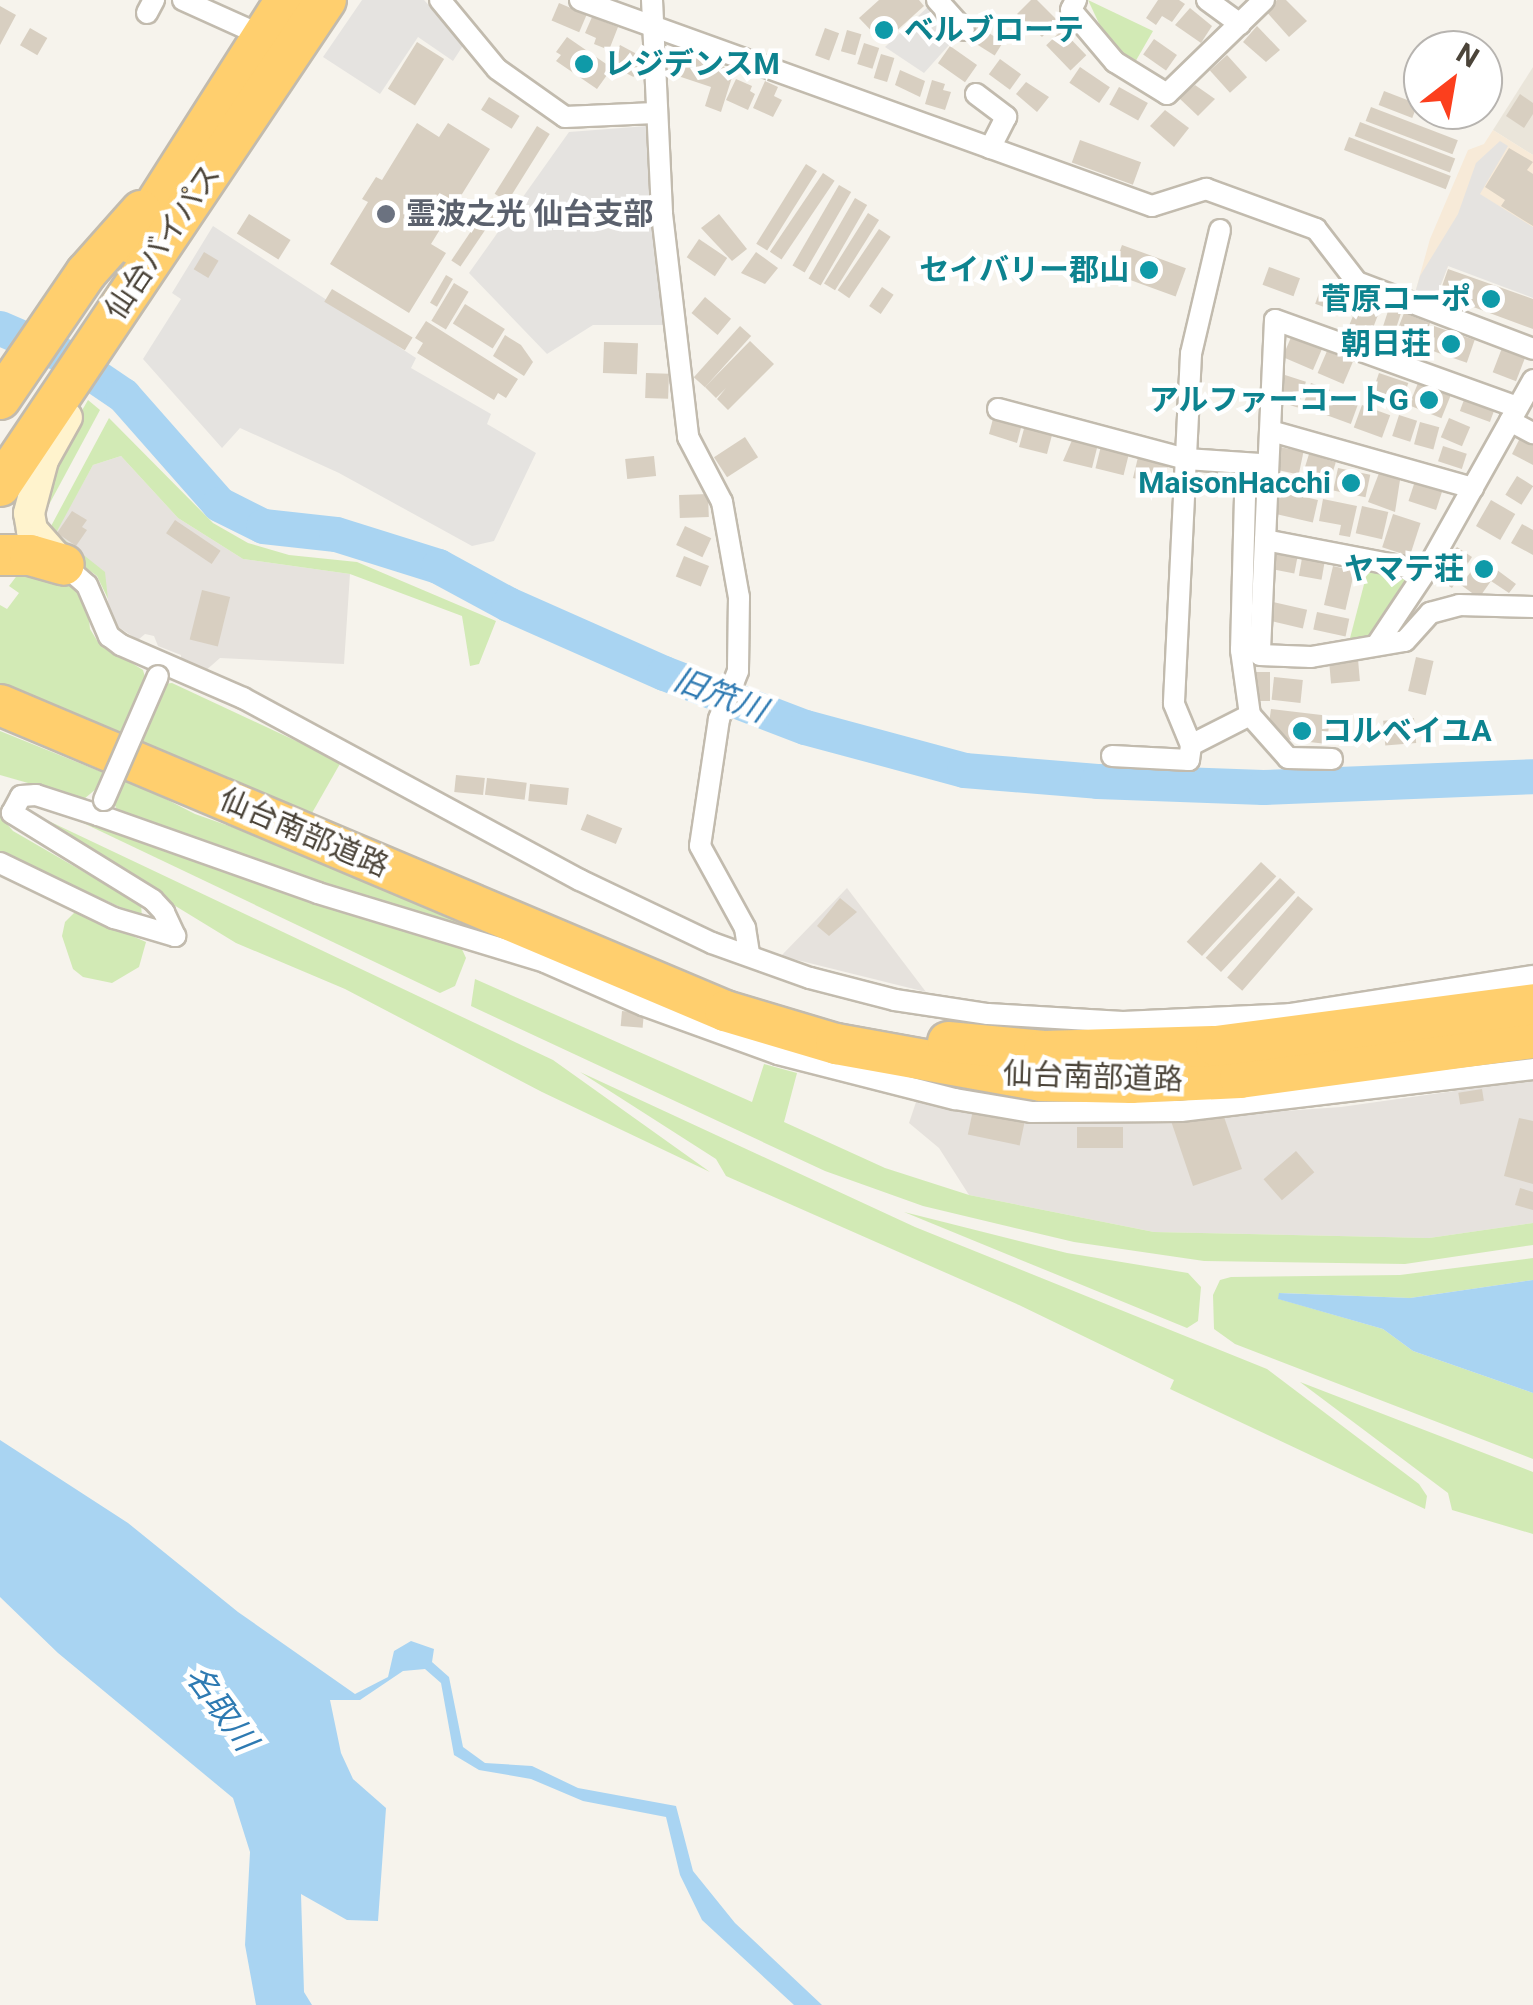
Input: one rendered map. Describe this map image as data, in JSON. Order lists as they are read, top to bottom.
{
  "streets": {
    "highway": ["仙台バイパス", "仙台南部道路"]
  },
  "water": ["旧笊川", "名取川"],
  "places": [
    "ベルブローテ",
    "レジデンスM",
    "霊波之光 仙台支部",
    "セイバリー郡山",
    "菅原コーポ",
    "朝日荘",
    "アルファーコートG",
    "MaisonHacchi",
    "ヤマテ荘",
    "コルベイユA"
  ],
  "north": "top right"
}
